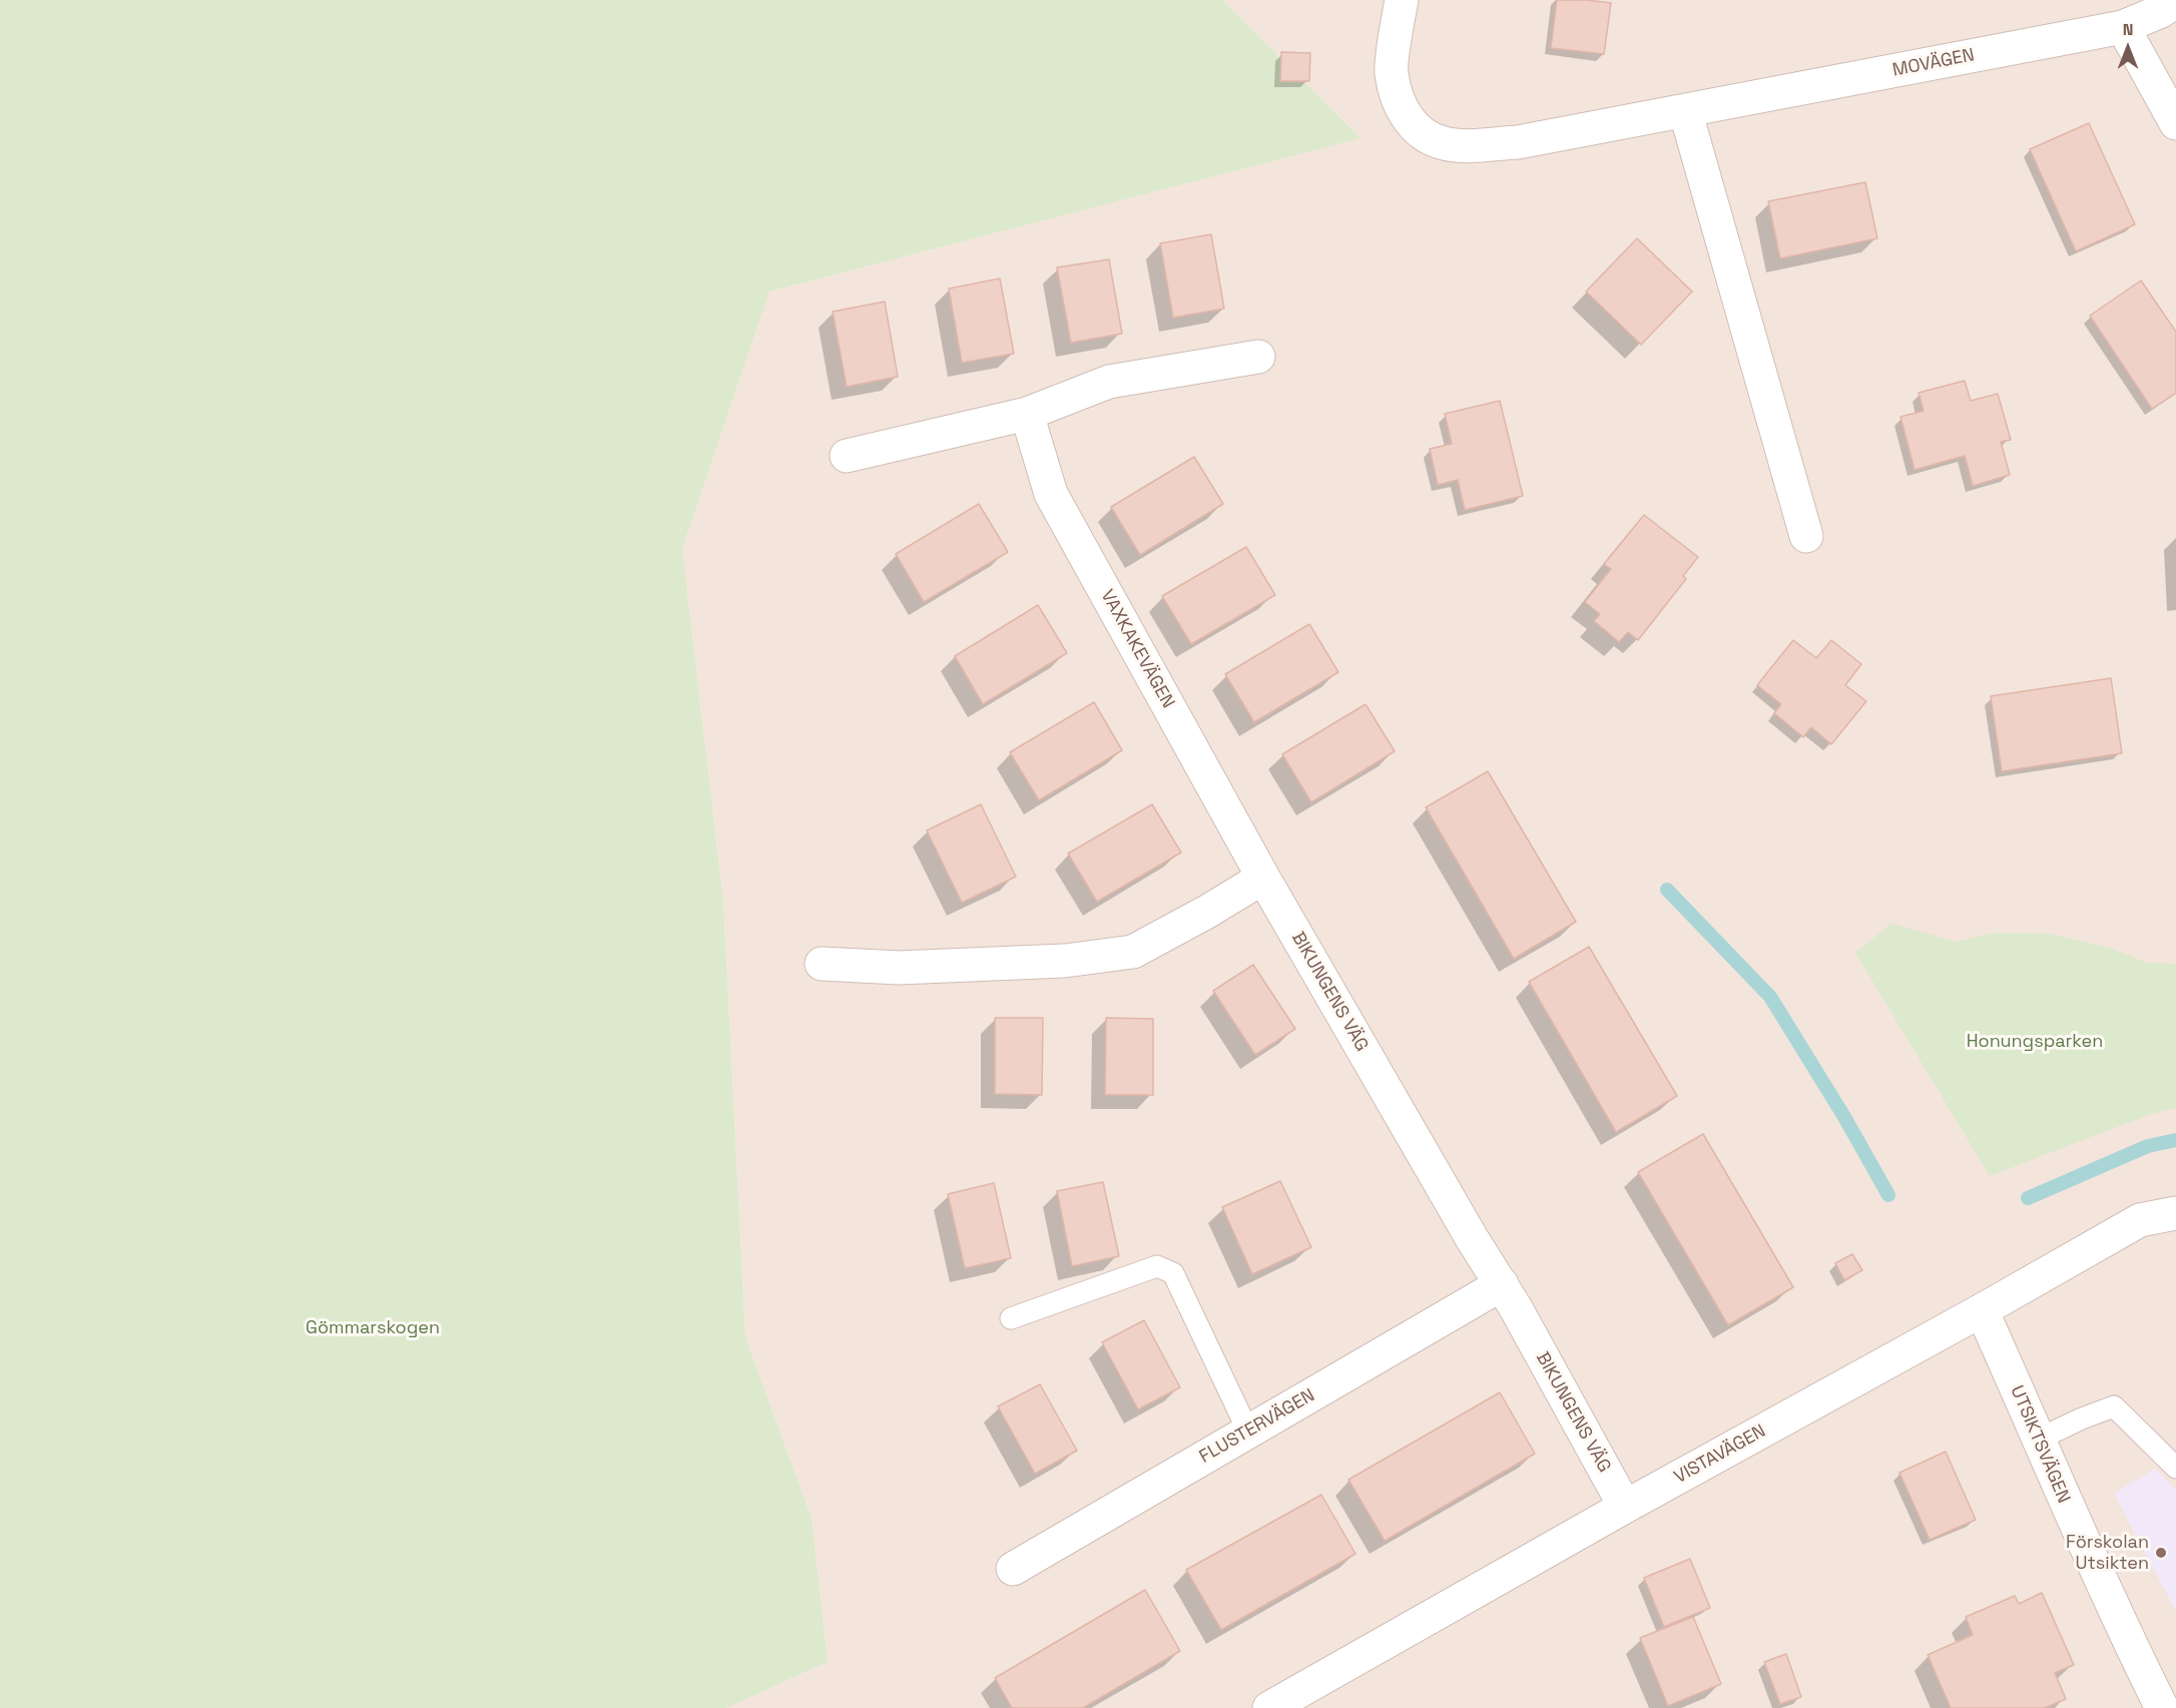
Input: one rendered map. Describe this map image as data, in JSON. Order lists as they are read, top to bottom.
{
  "streets": {
    "street": [
      "MOVÄGEN",
      "VAXKAKEVÄGEN",
      "BIKUNGENS VÄG",
      "FLUSTERVÄGEN",
      "UTSIKTSVÄGEN",
      "VISTAVÄGEN"
    ]
  },
  "crossings": [
    ["VAXKAKEVÄGEN", "BIKUNGENS VÄG"],
    ["BIKUNGENS VÄG", "FLUSTERVÄGEN"],
    ["BIKUNGENS VÄG", "VISTAVÄGEN"],
    ["UTSIKTSVÄGEN", "VISTAVÄGEN"]
  ],
  "parks": ["Honungsparken", "Gömmarskogen"],
  "places": ["Förskolan Utsikten"],
  "north": "top"
}
